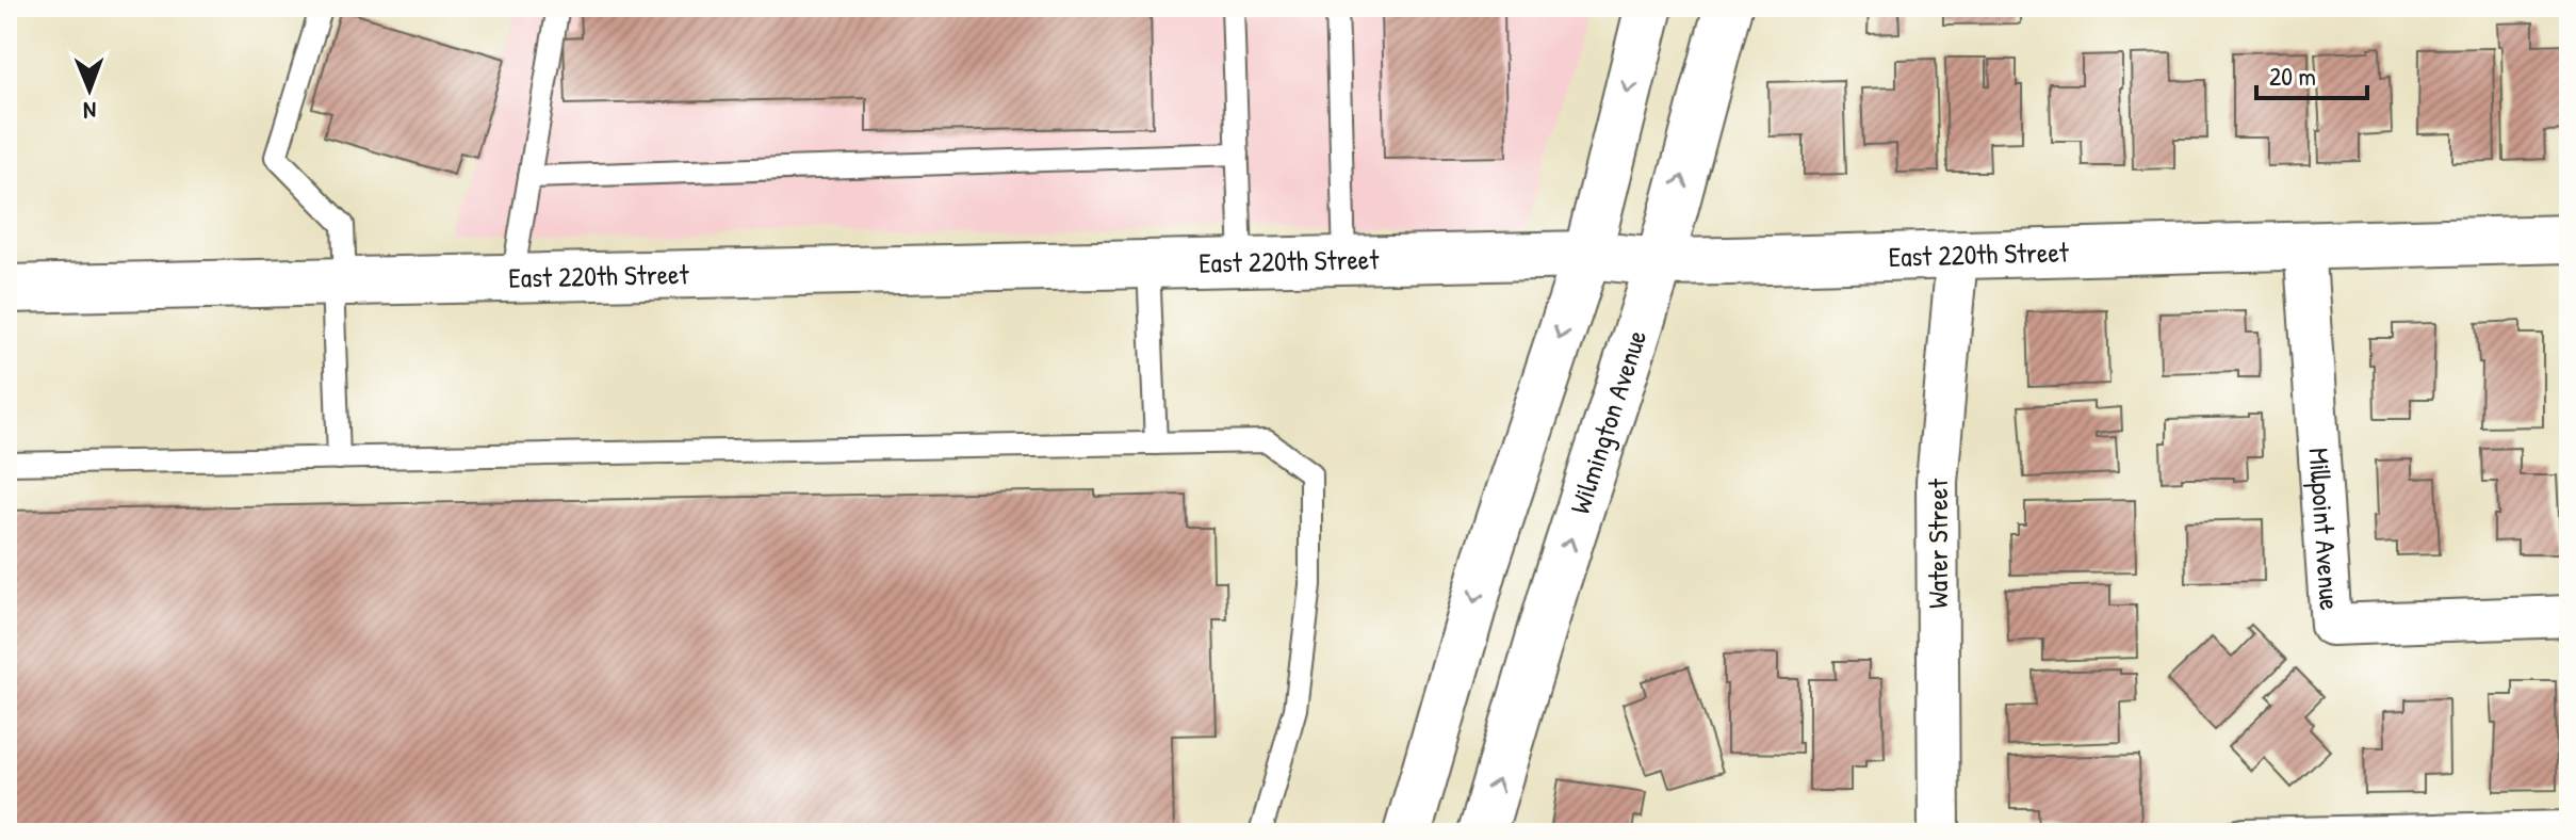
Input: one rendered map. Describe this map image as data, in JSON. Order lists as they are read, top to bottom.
{
  "streets": {
    "street": [
      "East 220th Street",
      "Wilmington Avenue",
      "Millpoint Avenue",
      "Water Street"
    ]
  },
  "crossings": [
    ["East 220th Street", "Wilmington Avenue"],
    ["East 220th Street", "Millpoint Avenue"],
    ["East 220th Street", "Water Street"]
  ],
  "scale_bar": "20 m",
  "north": "bottom"
}
